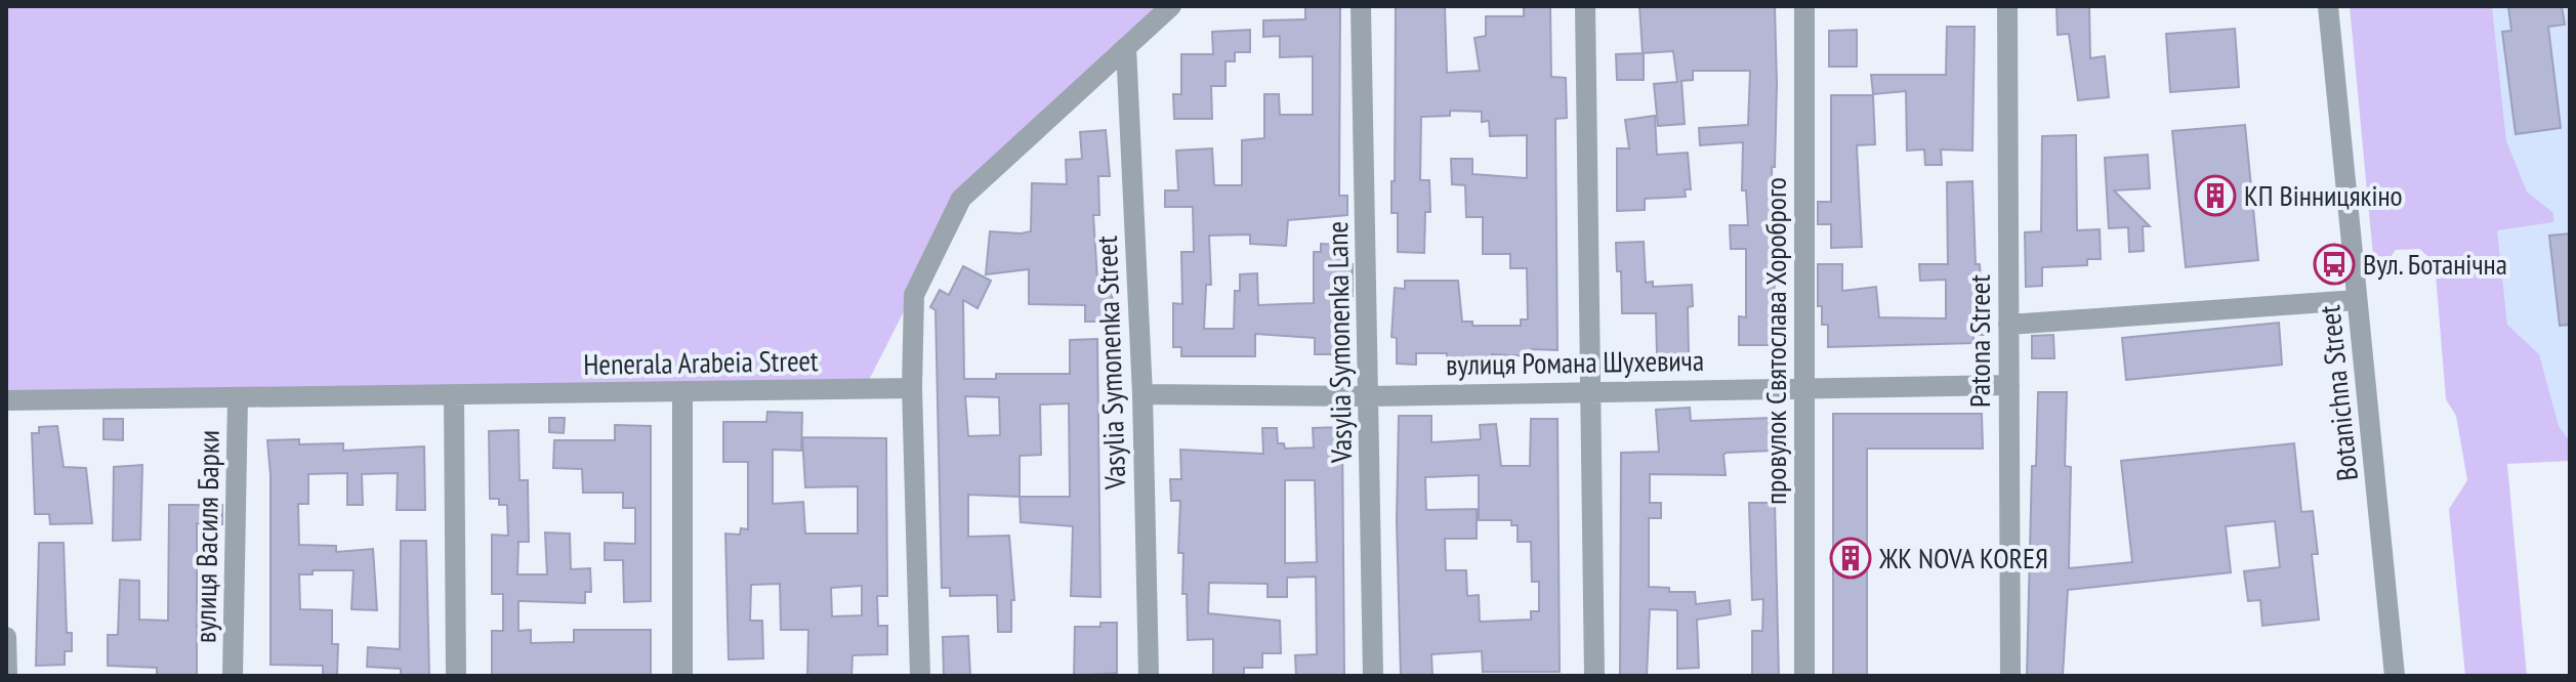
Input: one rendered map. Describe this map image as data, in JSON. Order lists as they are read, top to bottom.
{
  "streets": {
    "street": [
      "провулок Святослава Хороброго",
      "Patona Street",
      "Vasylia Symonenka Lane",
      "Henerala Arabeia Street",
      "Vasylia Symonenka Street",
      "вулиця Романа Шухевича",
      "Botanichna Street",
      "вулиця Василя Барки"
    ]
  },
  "crossings": [
    ["провулок Святослава Хороброго", "вулиця Романа Шухевича"],
    ["Patona Street", "вулиця Романа Шухевича"],
    ["Vasylia Symonenka Lane", "вулиця Романа Шухевича"],
    ["Henerala Arabeia Street", "вулиця Василя Барки"],
    ["Vasylia Symonenka Street", "вулиця Романа Шухевича"]
  ],
  "places": {
    "building": ["КП Вінницякіно", "ЖК NOVA KOREЯ"],
    "bus stop": ["Вул. Ботанічна"]
  }
}
